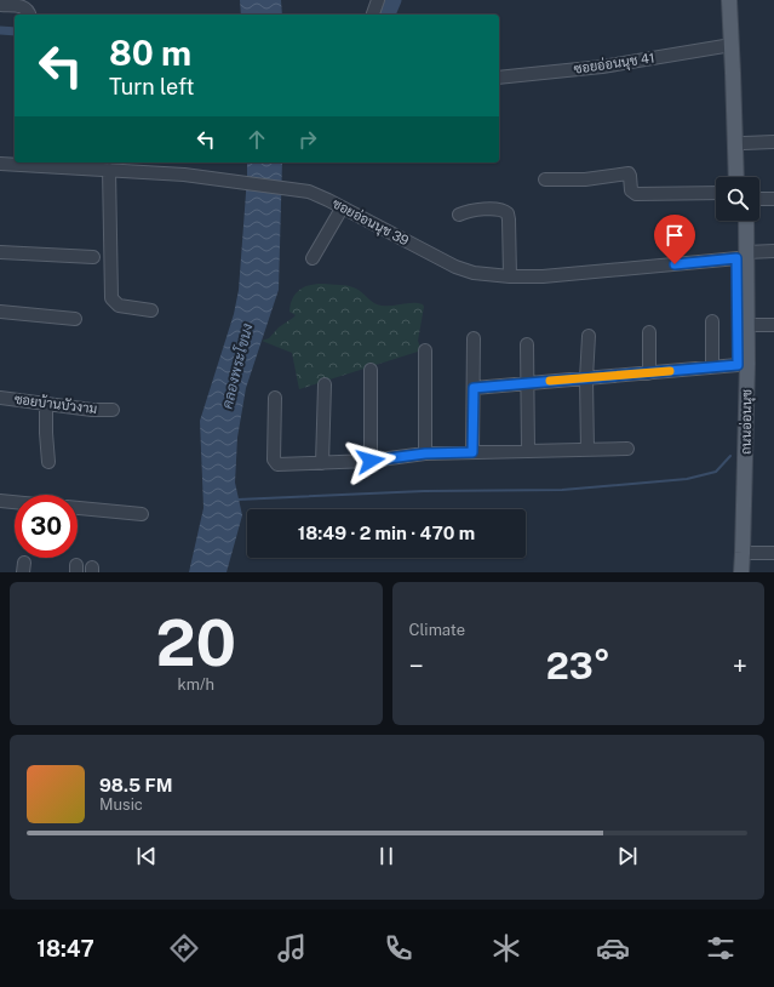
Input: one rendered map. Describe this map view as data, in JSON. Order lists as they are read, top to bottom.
{
  "streets": {
    "main road": ["ถนนอ่อนนุช"],
    "street": ["ซอยอ่อนนุช 41", "ซอยอ่อนนุช 39", "ซอยบ้านบัวงาม"]
  },
  "crossings": [
    ["ซอยอ่อนนุช 39", "ถนนอ่อนนุช"]
  ],
  "water": ["คลองพระโขนง"],
  "page": {
    "turn": ["80 m", "Turn left"],
    "limit": "30",
    "trip": "18:49 · 2 min · 470 m",
    "tile": [
      ["20", "km/h"],
      "Climate"
    ],
    "heat": ["−", "23°", "+"],
    "song": ["98.5 FM", "Music"],
    "tabs": "18:47"
  }
}
